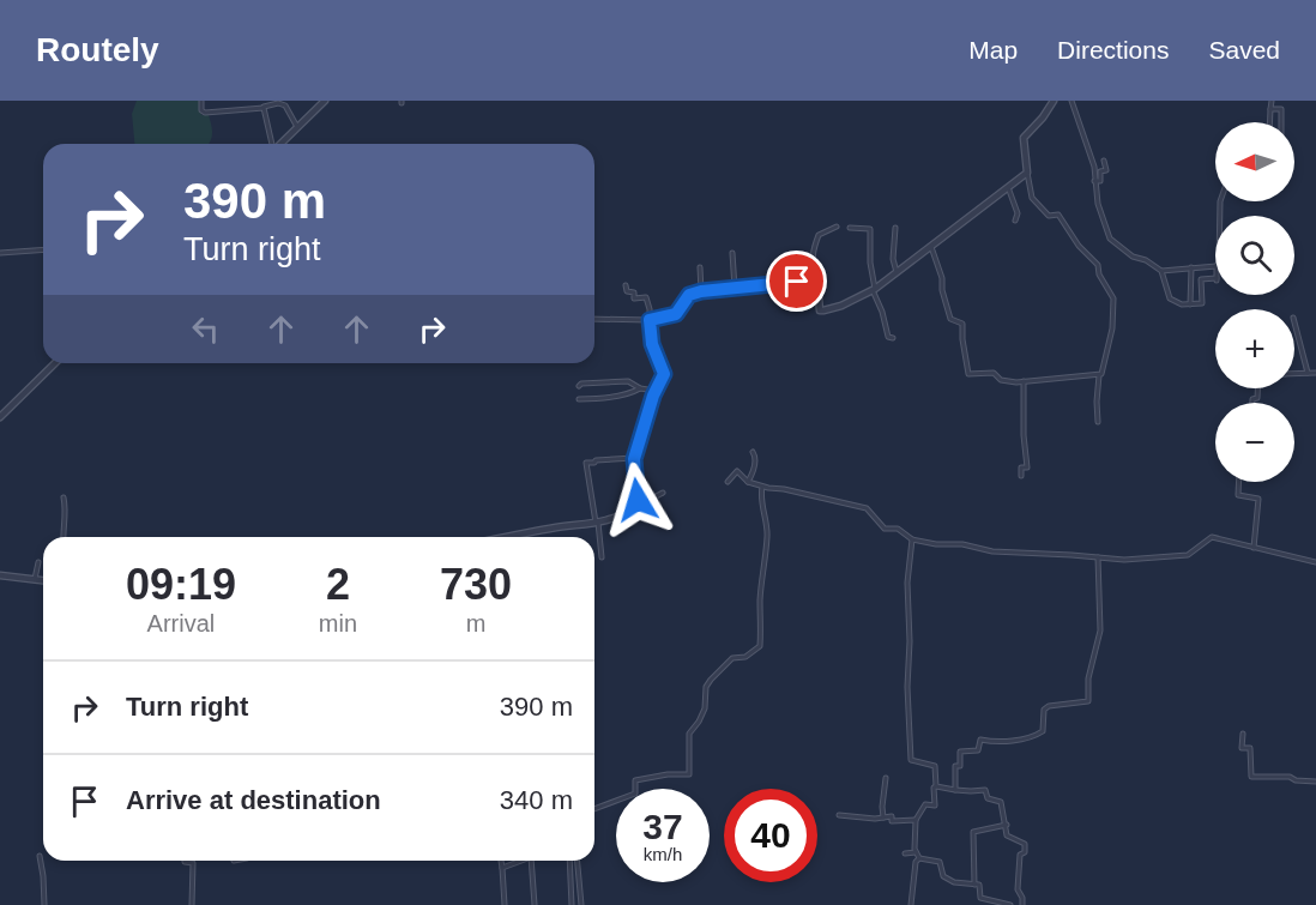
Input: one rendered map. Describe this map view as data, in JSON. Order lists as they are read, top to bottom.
{
  "north": "left",
  "page": {
    "header": "Routely",
    "nav": ["Map", "Directions", "Saved"],
    "map_buttons": ["+", "−"],
    "turn": ["390 m", "Turn right"],
    "eta": [
      "09:19",
      "Arrival",
      "2",
      "min",
      "730",
      "m"
    ],
    "list": [
      {
        "name": "Turn right",
        "value": "390 m"
      },
      {
        "name": "Arrive at destination",
        "value": "340 m"
      }
    ],
    "speed": "37 km/h",
    "limit": "40"
  }
}
